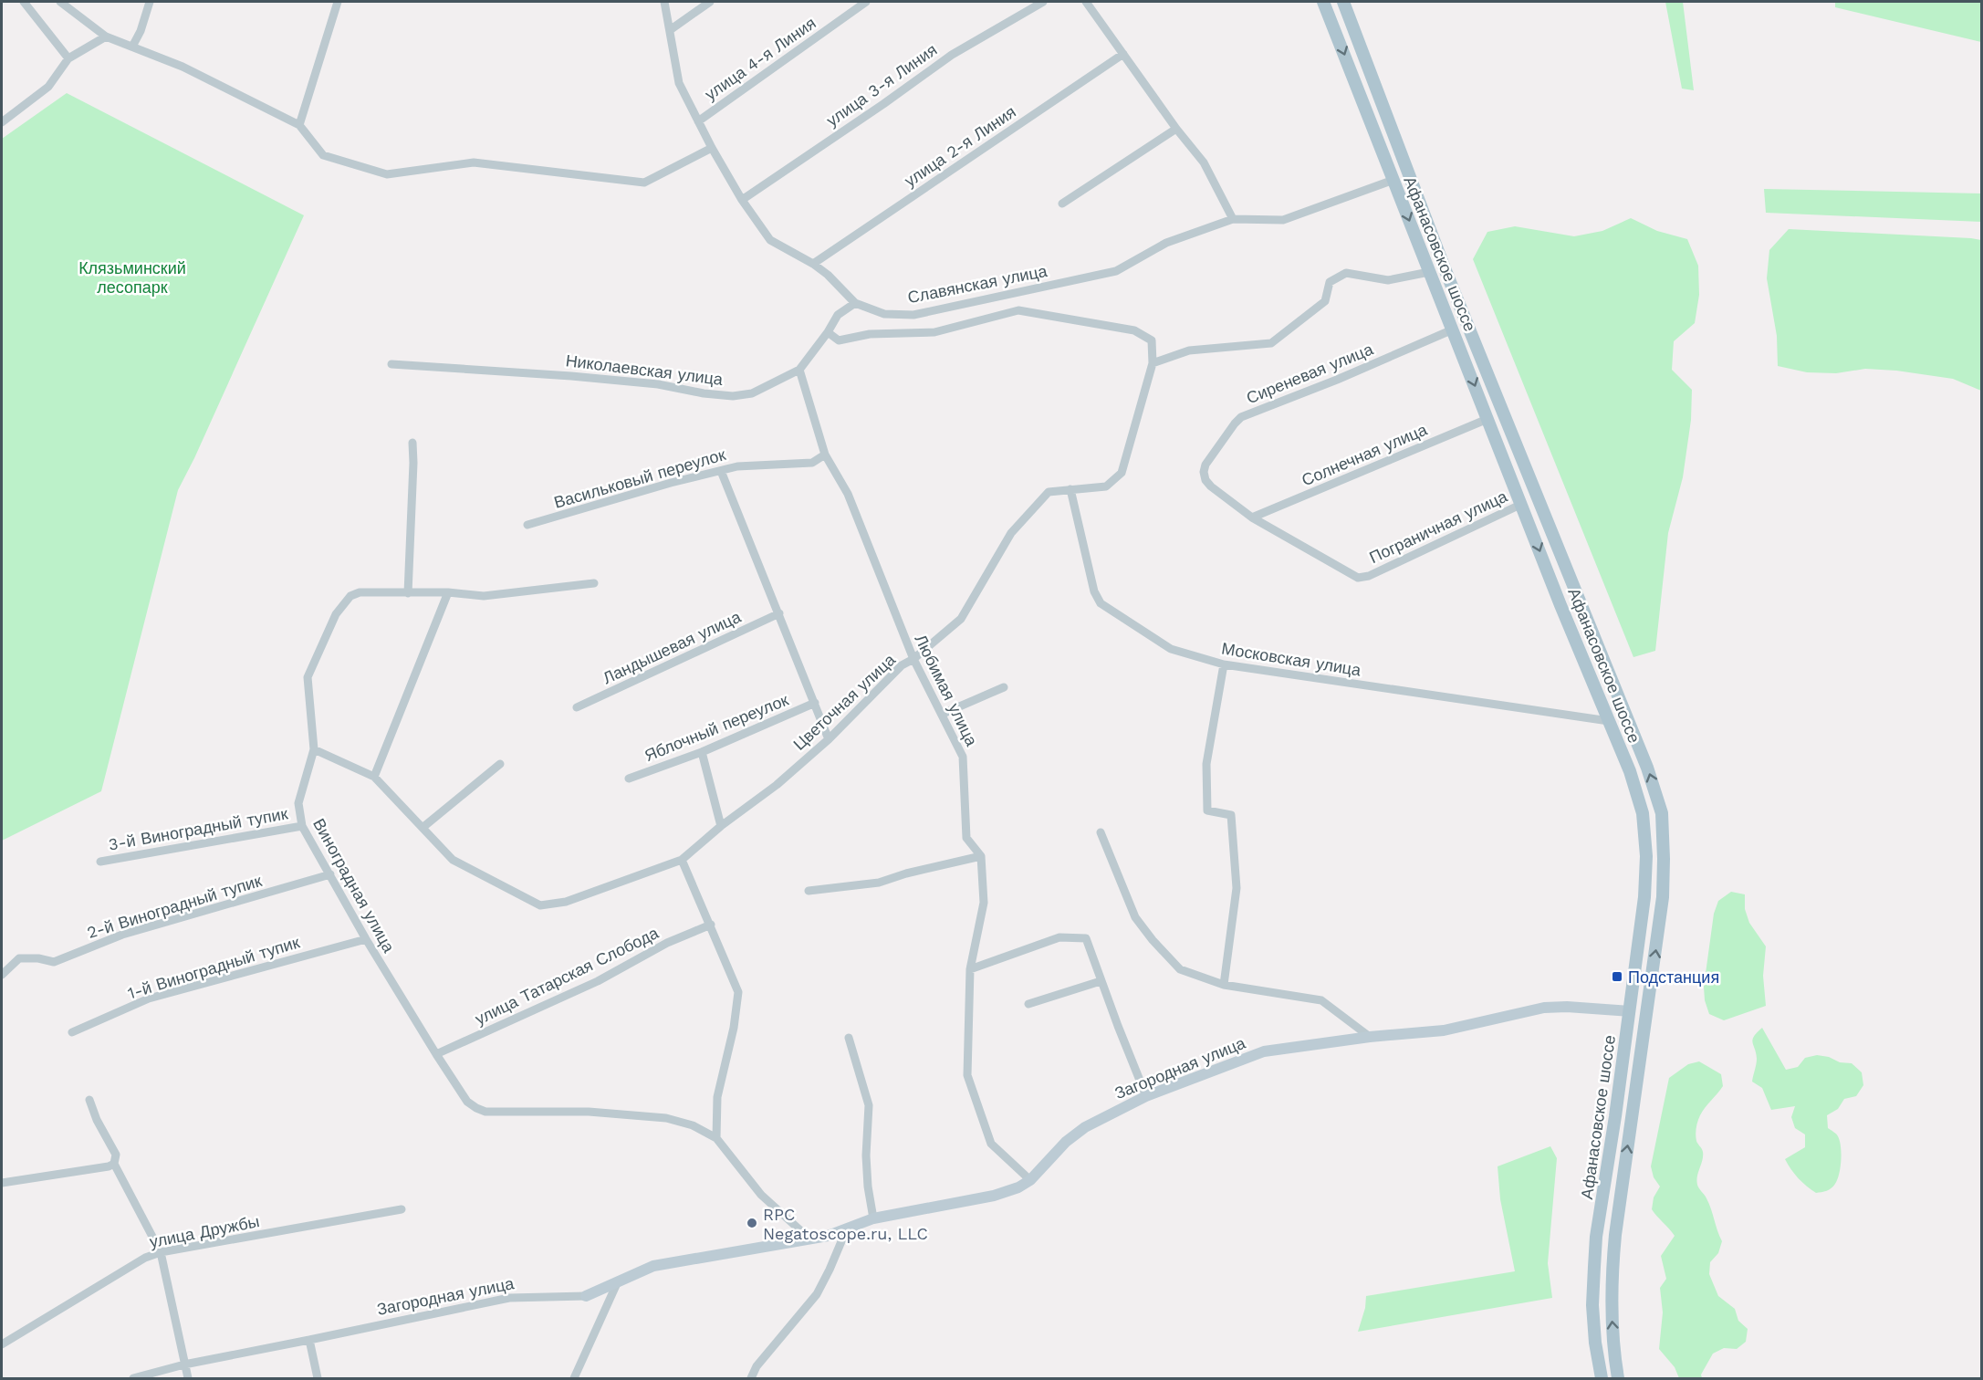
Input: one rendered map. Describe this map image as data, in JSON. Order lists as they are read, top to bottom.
{
  "streets": {
    "main road": ["Афанасовское шоссе"],
    "street": [
      "улица 4-я Линия",
      "улица 3-я Линия",
      "улица 2-я Линия",
      "Славянская улица",
      "Николаевская улица",
      "Сиреневая улица",
      "Солнечная улица",
      "Васильковый переулок",
      "Пограничная улица",
      "Ландышевая улица",
      "Московская улица",
      "Любимая улица",
      "Цветочная улица",
      "Яблочный переулок",
      "3-й Виноградный тупик",
      "Виноградная улица",
      "2-й Виноградный тупик",
      "1-й Виноградный тупик",
      "улица Татарская Слобода",
      "Загородная улица",
      "улица Дружбы"
    ]
  },
  "crossings": [
    ["улица 4-я Линия", "Славянская улица"],
    ["улица 3-я Линия", "Славянская улица"],
    ["улица 2-я Линия", "Славянская улица"],
    ["Афанасовское шоссе", "Славянская улица"],
    ["Афанасовское шоссе", "Сиреневая улица"],
    ["Афанасовское шоссе", "Солнечная улица"],
    ["Афанасовское шоссе", "Пограничная улица"],
    ["Афанасовское шоссе", "Московская улица"],
    ["Афанасовское шоссе", "Загородная улица"],
    ["Славянская улица", "Николаевская улица"],
    ["Николаевская улица", "Любимая улица"],
    ["Сиреневая улица", "Солнечная улица"],
    ["Сиреневая улица", "Пограничная улица"],
    ["Солнечная улица", "Пограничная улица"],
    ["Васильковый переулок", "Любимая улица"],
    ["Московская улица", "Цветочная улица"],
    ["Любимая улица", "Цветочная улица"],
    ["3-й Виноградный тупик", "Виноградная улица"],
    ["Виноградная улица", "2-й Виноградный тупик"],
    ["Виноградная улица", "1-й Виноградный тупик"],
    ["Виноградная улица", "улица Татарская Слобода"]
  ],
  "parks": ["Клязьминский лесопарк"],
  "places": {
    "transit": ["Подстанция"],
    "other": ["RPC Negatoscope.ru, LLC"]
  }
}
